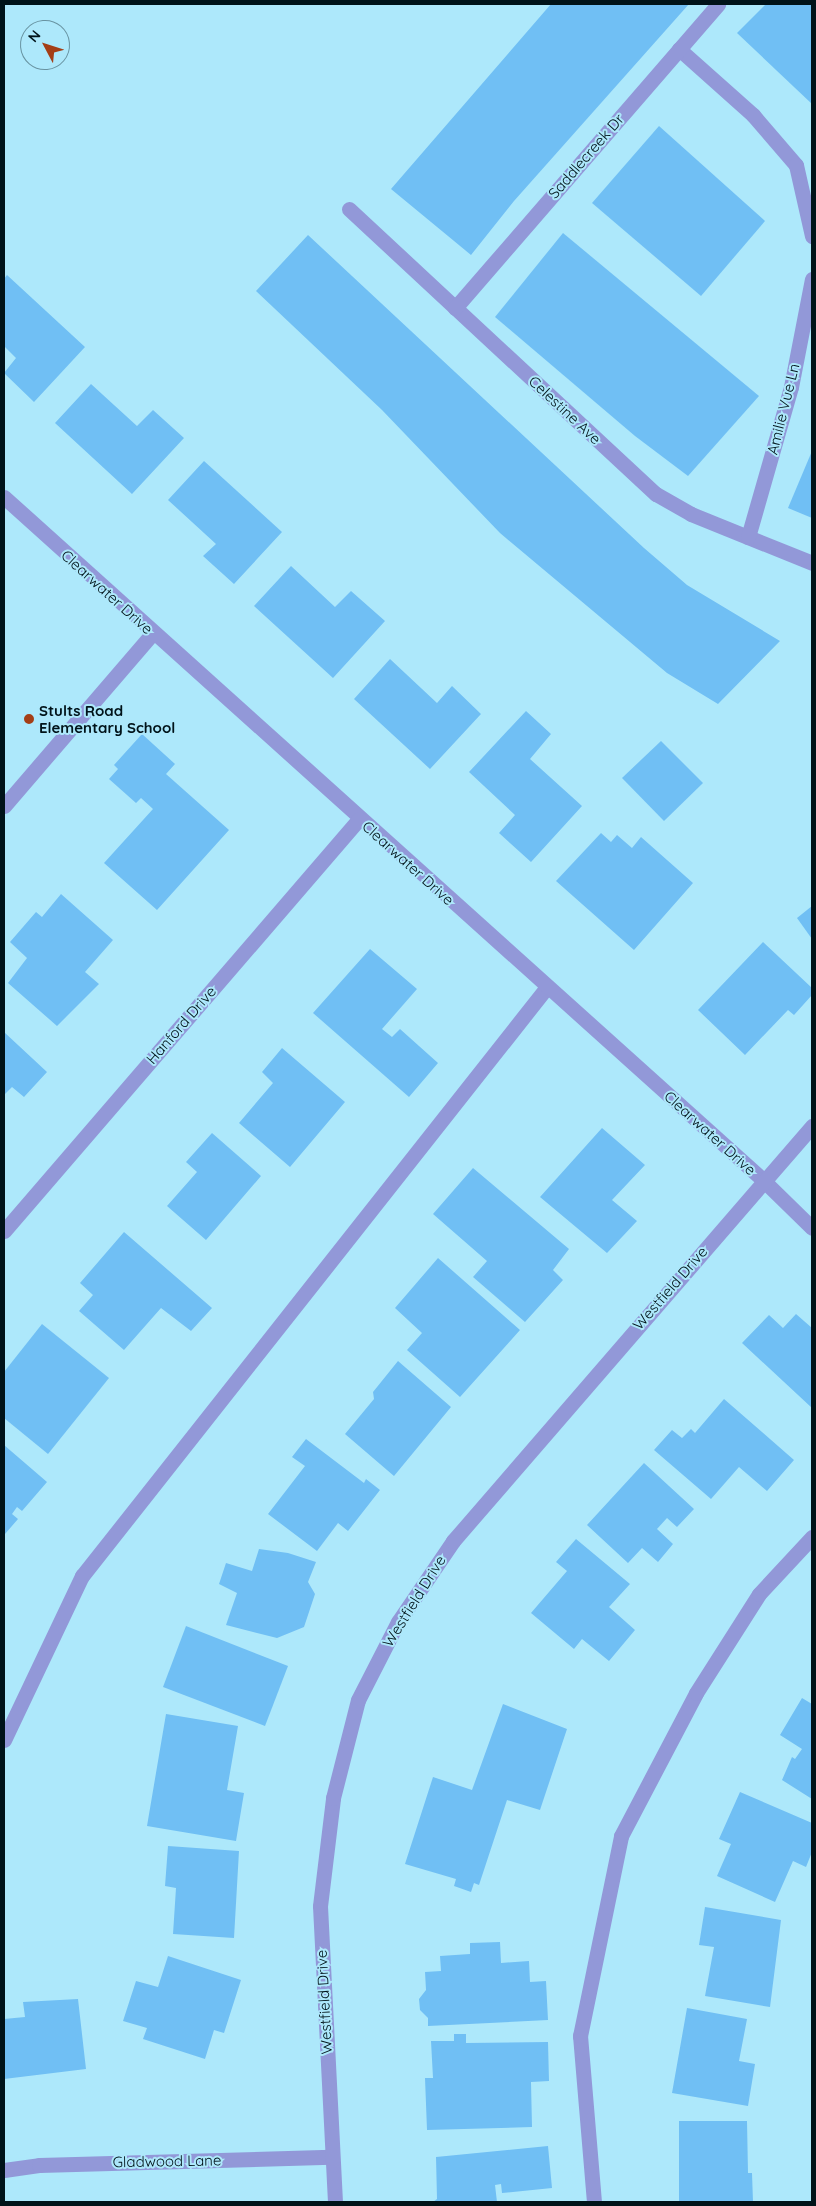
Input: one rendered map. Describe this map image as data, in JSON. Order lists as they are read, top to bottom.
{
  "streets": {
    "street": [
      "Saddlecreek Dr",
      "Amilie Vue Ln",
      "Celestine Ave",
      "Clearwater Drive",
      "Hanford Drive",
      "Westfield Drive",
      "Gladwood Lane"
    ]
  },
  "crossings": [
    ["Saddlecreek Dr", "Celestine Ave"],
    ["Amilie Vue Ln", "Celestine Ave"],
    ["Clearwater Drive", "Hanford Drive"],
    ["Clearwater Drive", "Westfield Drive"],
    ["Westfield Drive", "Gladwood Lane"]
  ],
  "places": ["Stults Road Elementary School"],
  "north": "top left"
}
